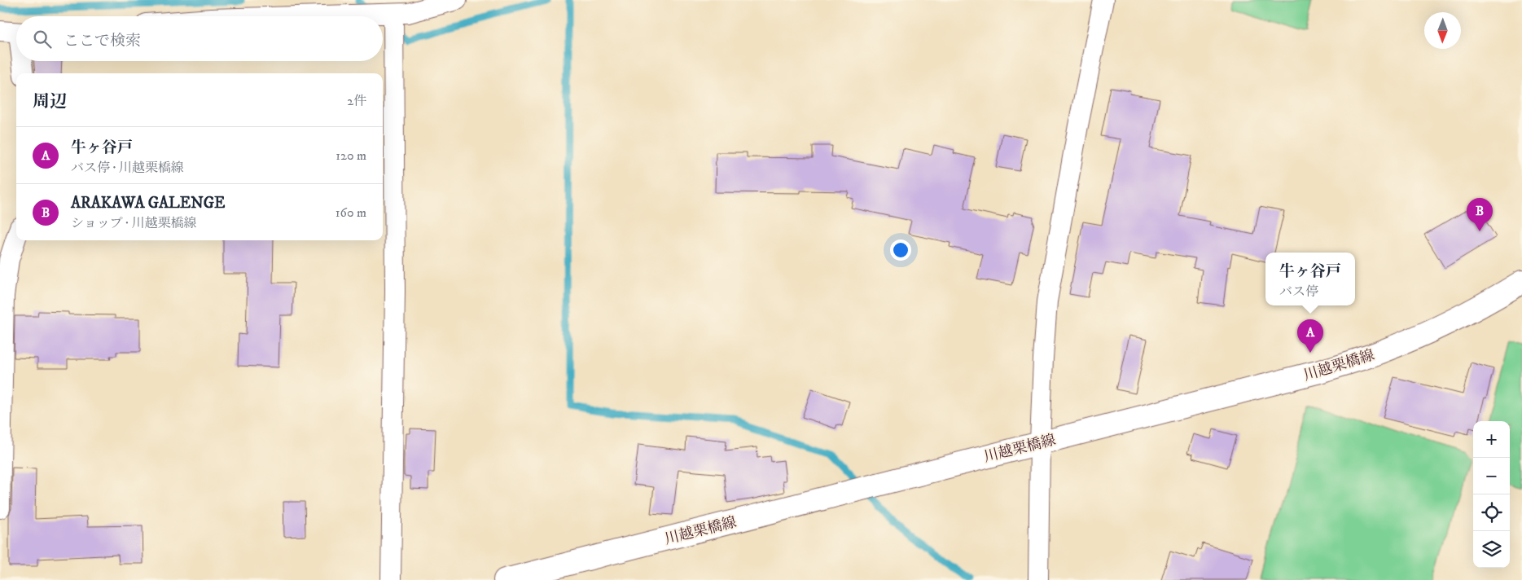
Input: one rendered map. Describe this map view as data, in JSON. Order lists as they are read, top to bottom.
{
  "streets": {
    "main road": ["川越栗橋線"]
  },
  "north": "bottom",
  "page": {
    "search": "ここで検索",
    "heading": ["周辺", "2件"],
    "list": [
      {
        "mark": "A",
        "name": "牛ヶ谷戸",
        "note": "バス停 · 川越栗橋線",
        "value": "120 m"
      },
      {
        "mark": "B",
        "name": "ARAKAWA GALENGE",
        "note": "ショップ · 川越栗橋線",
        "value": "160 m"
      }
    ],
    "pins": ["B", "A"],
    "popup": ["牛ヶ谷戸", "バス停"],
    "map_buttons": ["+", "−"]
  }
}
